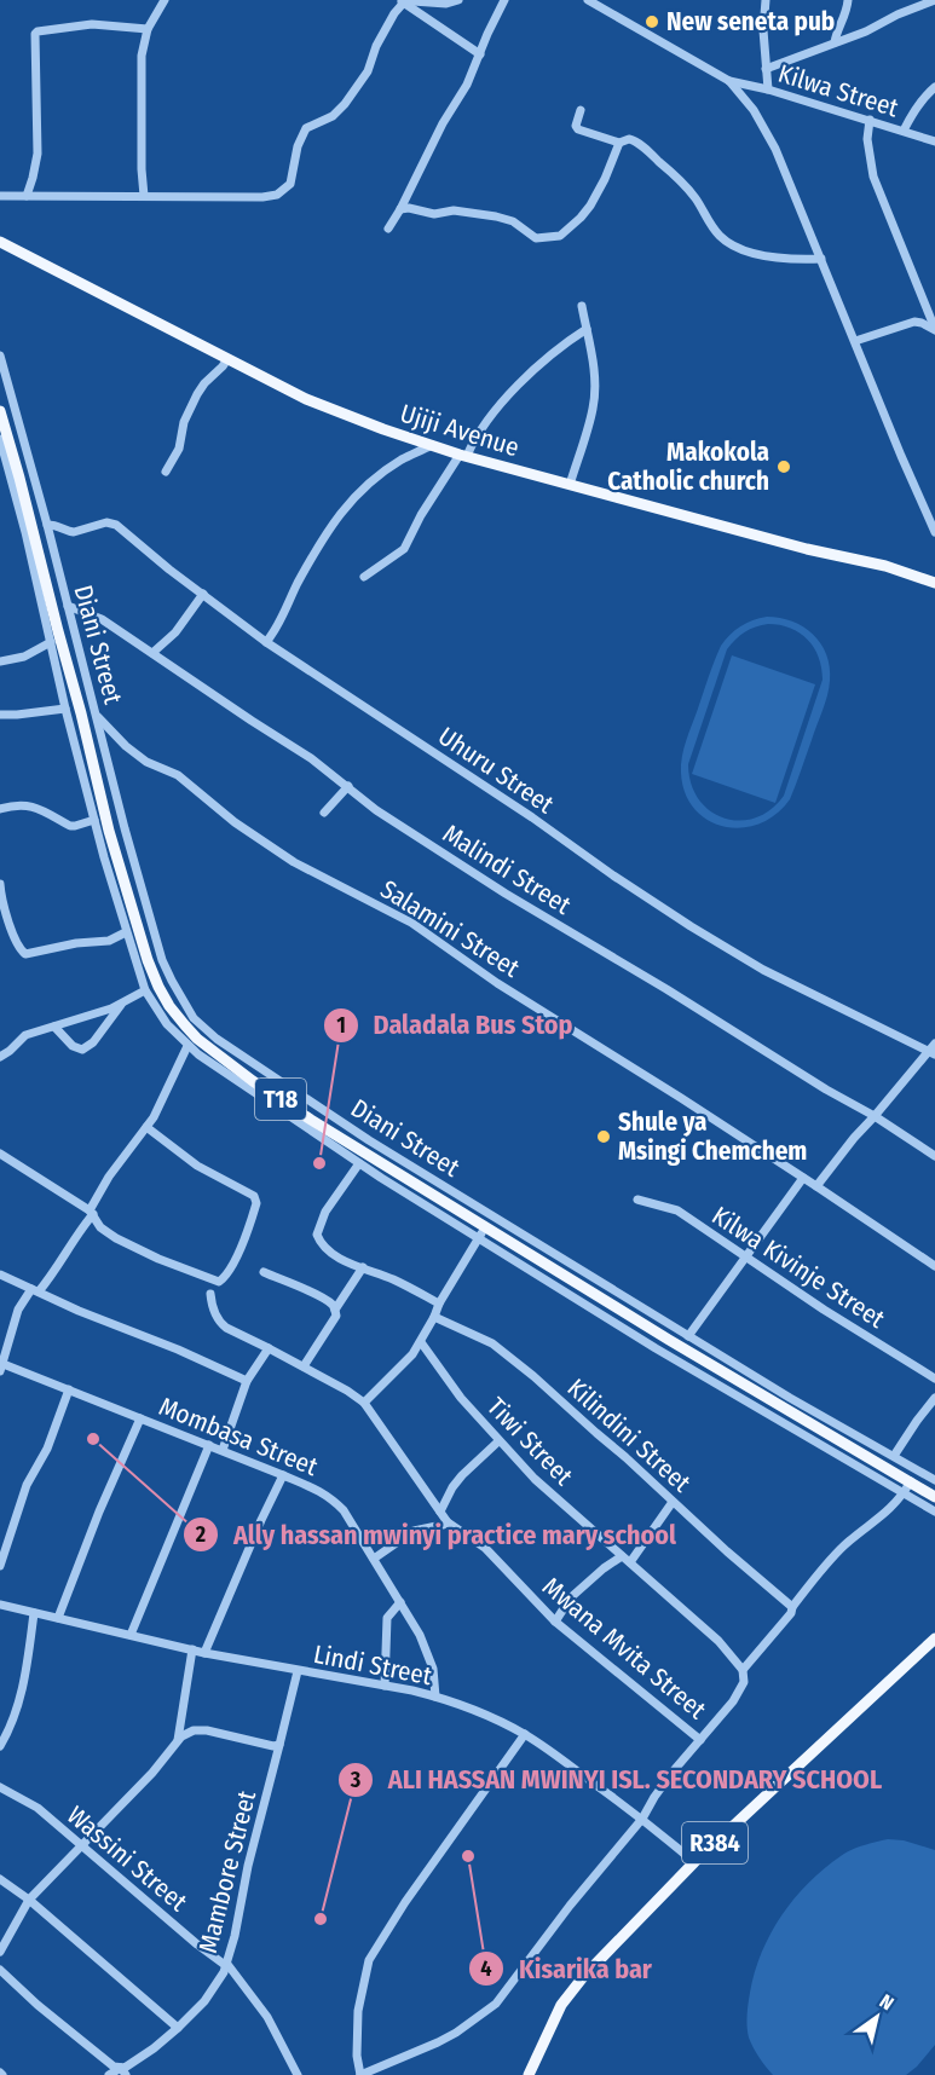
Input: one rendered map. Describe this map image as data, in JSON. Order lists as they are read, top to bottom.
{
  "streets": {
    "main road": ["Ujiji Avenue", "T18", "R384"],
    "street": [
      "Kilwa Street",
      "Diani Street",
      "Uhuru Street",
      "Malindi Street",
      "Salamini Street",
      "Kilwa Kivinje Street",
      "Kilindini Street",
      "Mombasa Street",
      "Tiwi Street",
      "Mwana Mvita Street",
      "Lindi Street",
      "Wassini Street",
      "Mambore Street"
    ]
  },
  "crossings": [
    ["Diani Street", "Uhuru Street"],
    ["Diani Street", "Malindi Street"],
    ["Diani Street", "Salamini Street"],
    ["Mombasa Street", "Lindi Street"],
    ["Mwana Mvita Street", "Lindi Street"],
    ["Lindi Street", "R384"],
    ["Lindi Street", "Mambore Street"],
    ["Wassini Street", "Mambore Street"]
  ],
  "places": [
    "New seneta pub",
    "Makokola Catholic church",
    "Shule ya Msingi Chemchem",
    "Daladala Bus Stop",
    "Ally hassan mwinyi practice mary school",
    "Kisarika bar",
    "ALI HASSAN MWINYI ISL. SECONDARY SCHOOL"
  ],
  "north": "top right"
}
